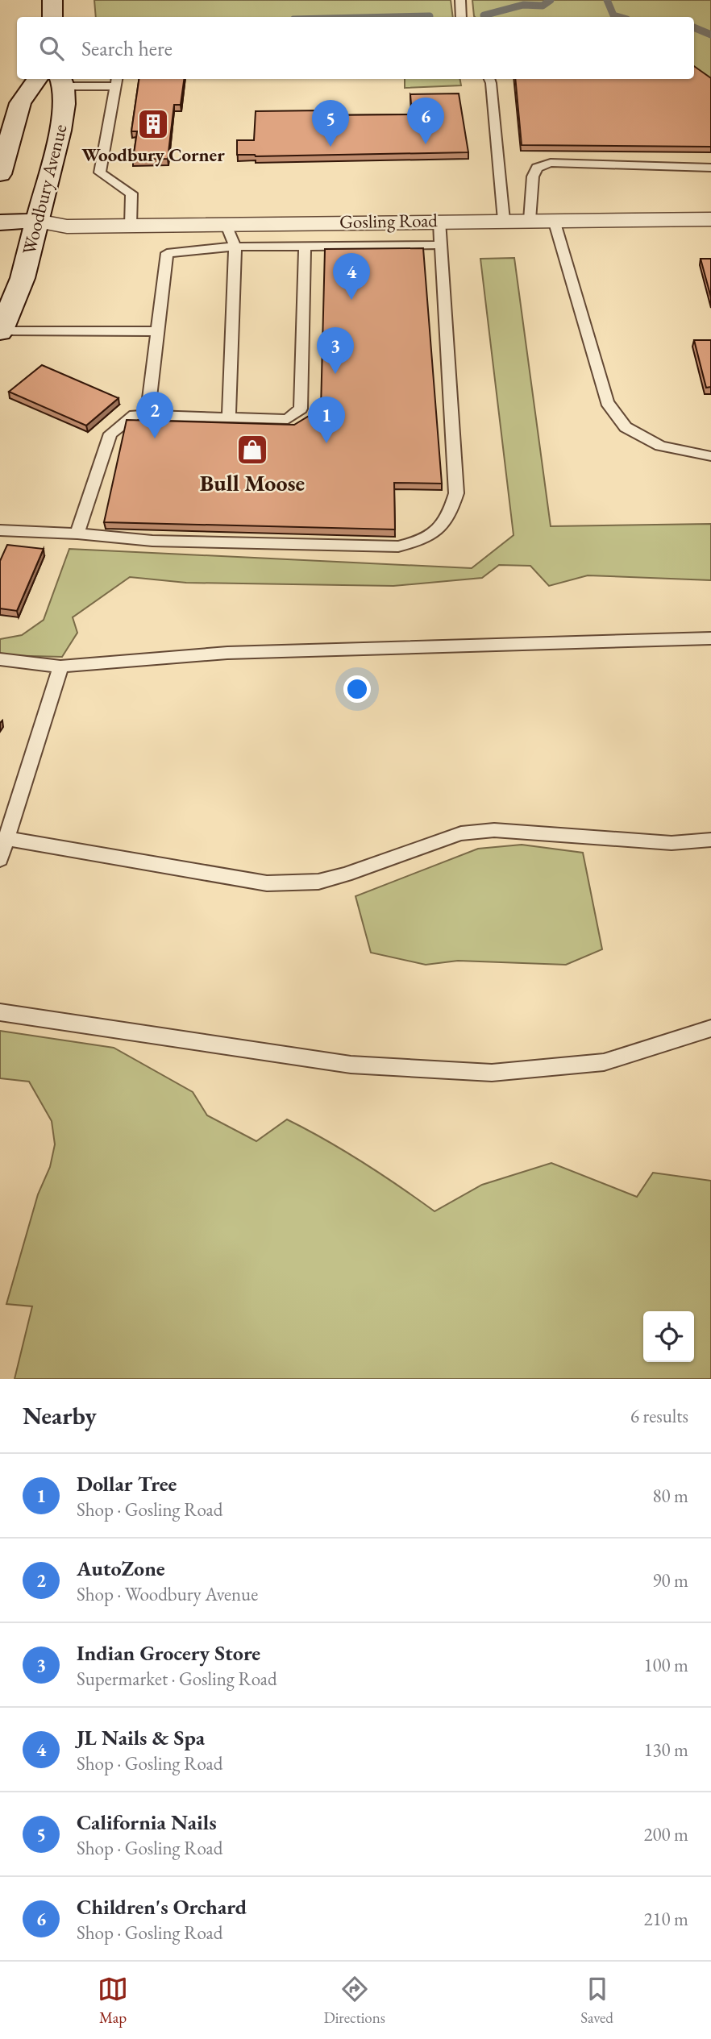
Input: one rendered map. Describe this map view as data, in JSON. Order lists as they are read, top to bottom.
{
  "streets": {
    "main road": ["Woodbury Avenue", "Gosling Road"]
  },
  "crossings": [
    ["Woodbury Avenue", "Gosling Road"]
  ],
  "places": {
    "building": ["Woodbury Corner"],
    "shop": ["Bull Moose"]
  },
  "page": {
    "search": "Search here",
    "pins": [
      "6",
      "5",
      "4",
      "3",
      "2",
      "1"
    ],
    "heading": ["Nearby", "6 results"],
    "list": [
      {
        "mark": "1",
        "name": "Dollar Tree",
        "note": "Shop · Gosling Road",
        "value": "80 m"
      },
      {
        "mark": "2",
        "name": "AutoZone",
        "note": "Shop · Woodbury Avenue",
        "value": "90 m"
      },
      {
        "mark": "3",
        "name": "Indian Grocery Store",
        "note": "Supermarket · Gosling Road",
        "value": "100 m"
      },
      {
        "mark": "4",
        "name": "JL Nails & Spa",
        "note": "Shop · Gosling Road",
        "value": "130 m"
      },
      {
        "mark": "5",
        "name": "California Nails",
        "note": "Shop · Gosling Road",
        "value": "200 m"
      },
      {
        "mark": "6",
        "name": "Children's Orchard",
        "note": "Shop · Gosling Road",
        "value": "210 m"
      }
    ],
    "nav": ["Map", "Directions", "Saved"]
  }
}
